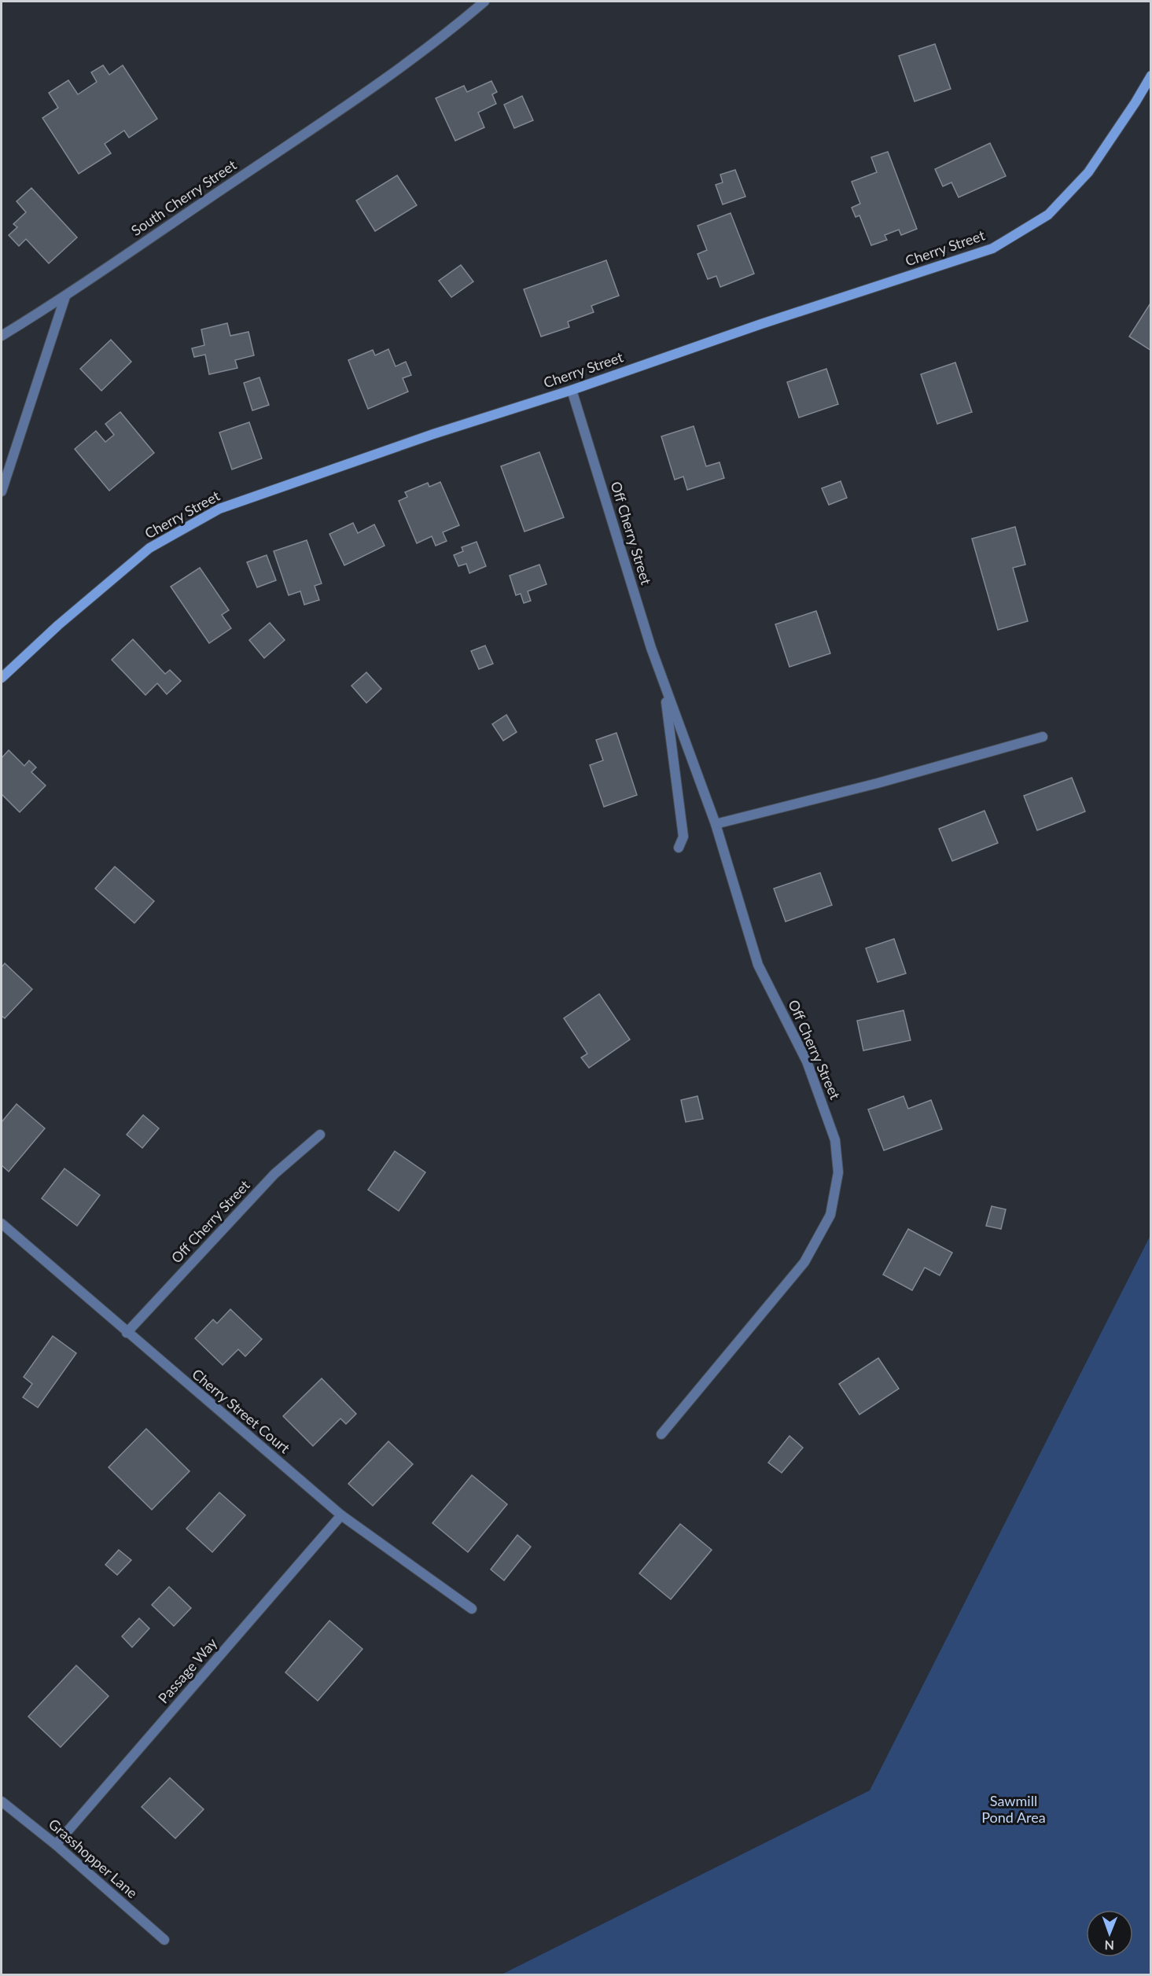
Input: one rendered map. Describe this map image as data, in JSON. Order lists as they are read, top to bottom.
{
  "streets": {
    "main road": ["Cherry Street"],
    "street": [
      "South Cherry Street",
      "Off Cherry Street",
      "Cherry Street Court",
      "Passage Way",
      "Grasshopper Lane"
    ]
  },
  "crossings": [
    ["Cherry Street", "Off Cherry Street"],
    ["Off Cherry Street", "Cherry Street Court"],
    ["Cherry Street Court", "Passage Way"],
    ["Passage Way", "Grasshopper Lane"]
  ],
  "parks": ["Sawmill Pond Area"],
  "north": "bottom"
}
